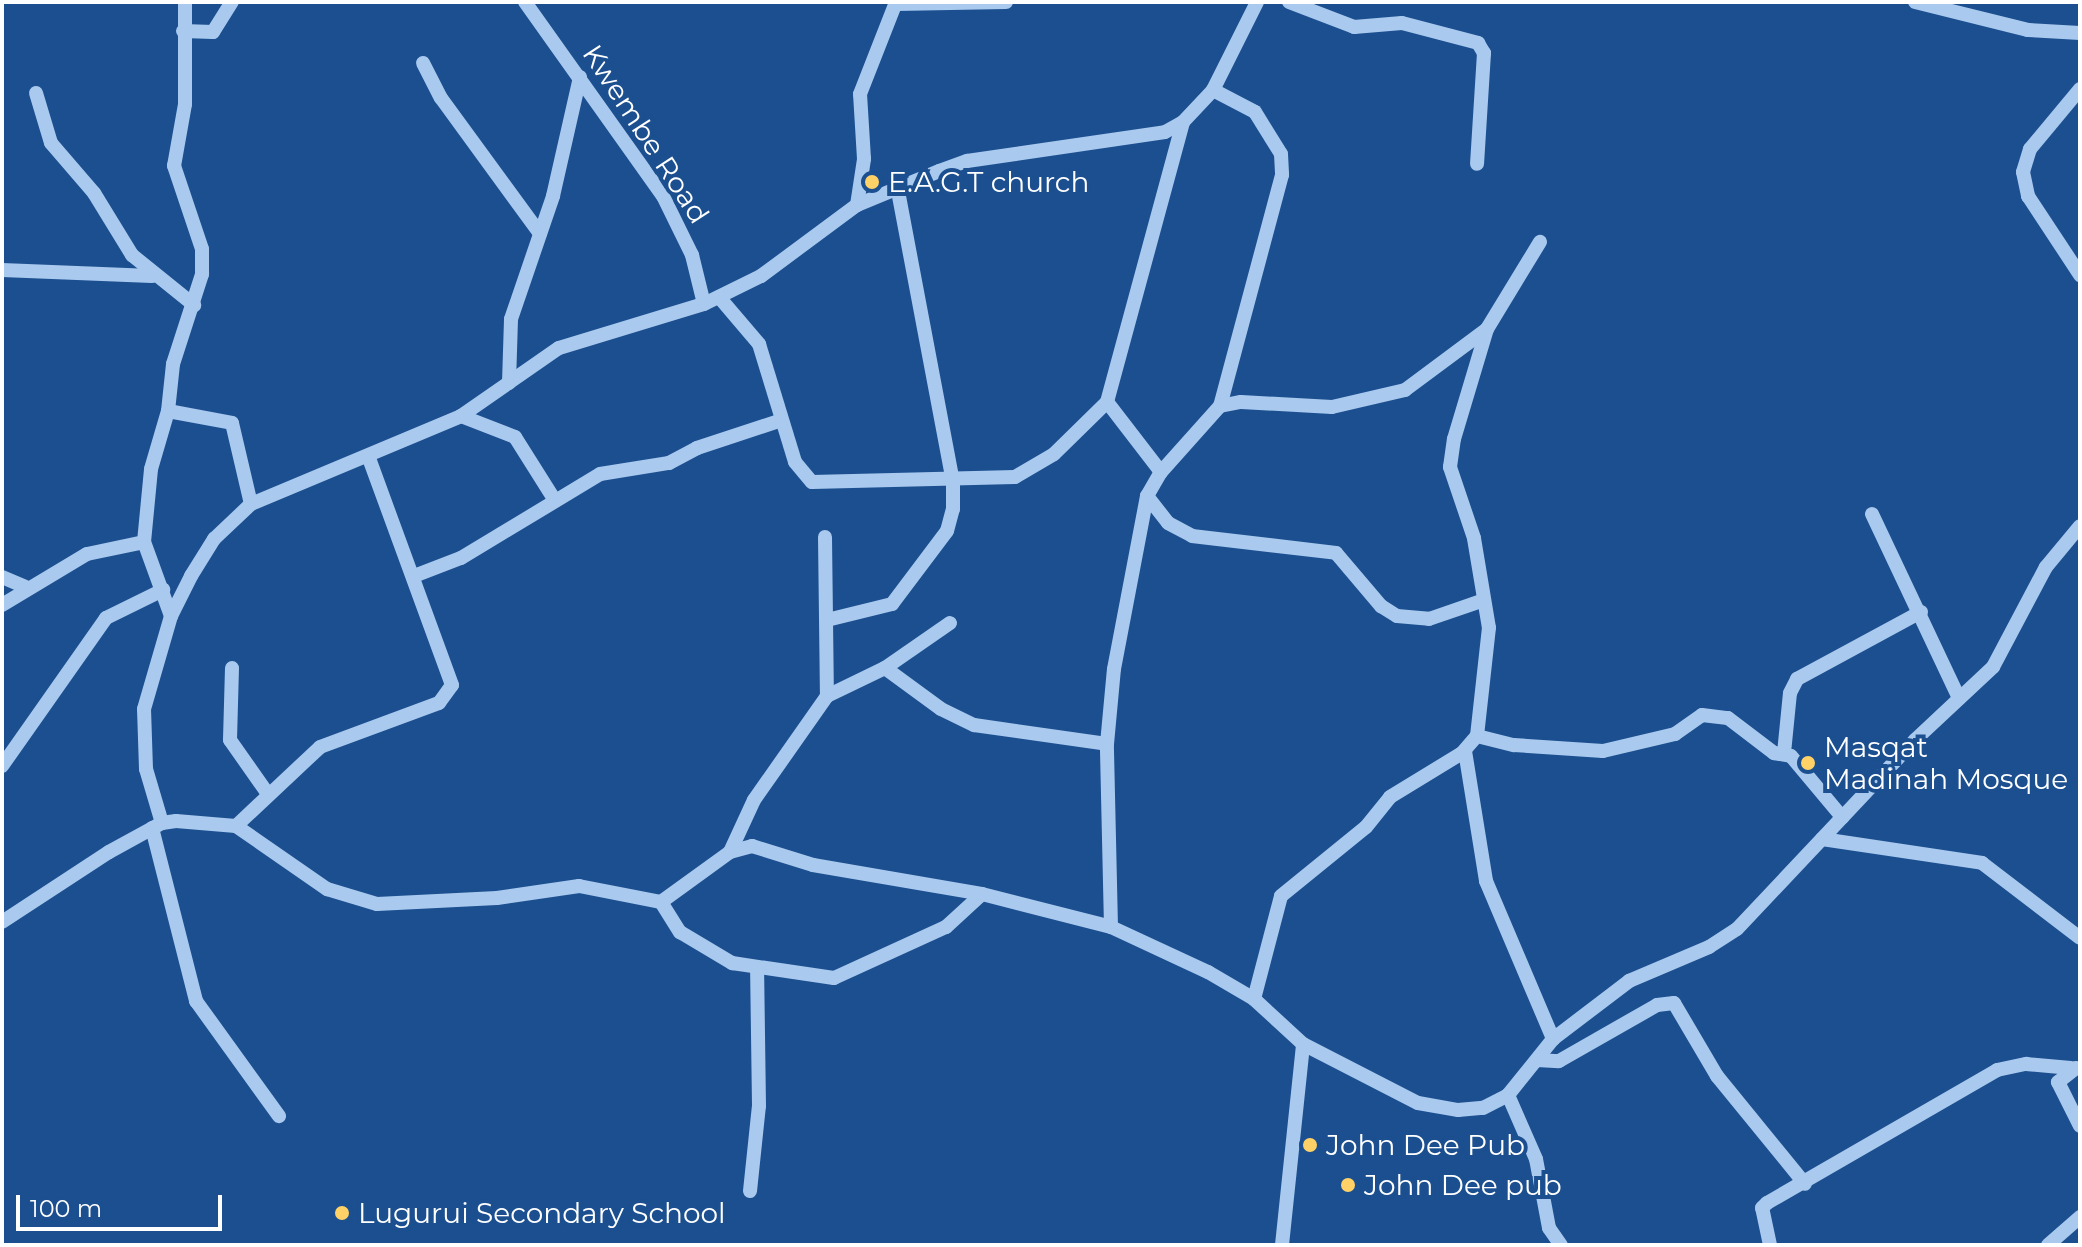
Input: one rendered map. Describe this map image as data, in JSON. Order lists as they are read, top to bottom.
{
  "streets": {
    "street": ["Kwembe Road"]
  },
  "places": [
    "E.A.G.T church",
    "Masqat Madinah Mosque",
    "John Dee Pub",
    "John Dee pub",
    "Lugurui Secondary School"
  ],
  "scale_bar": "100 m"
}
